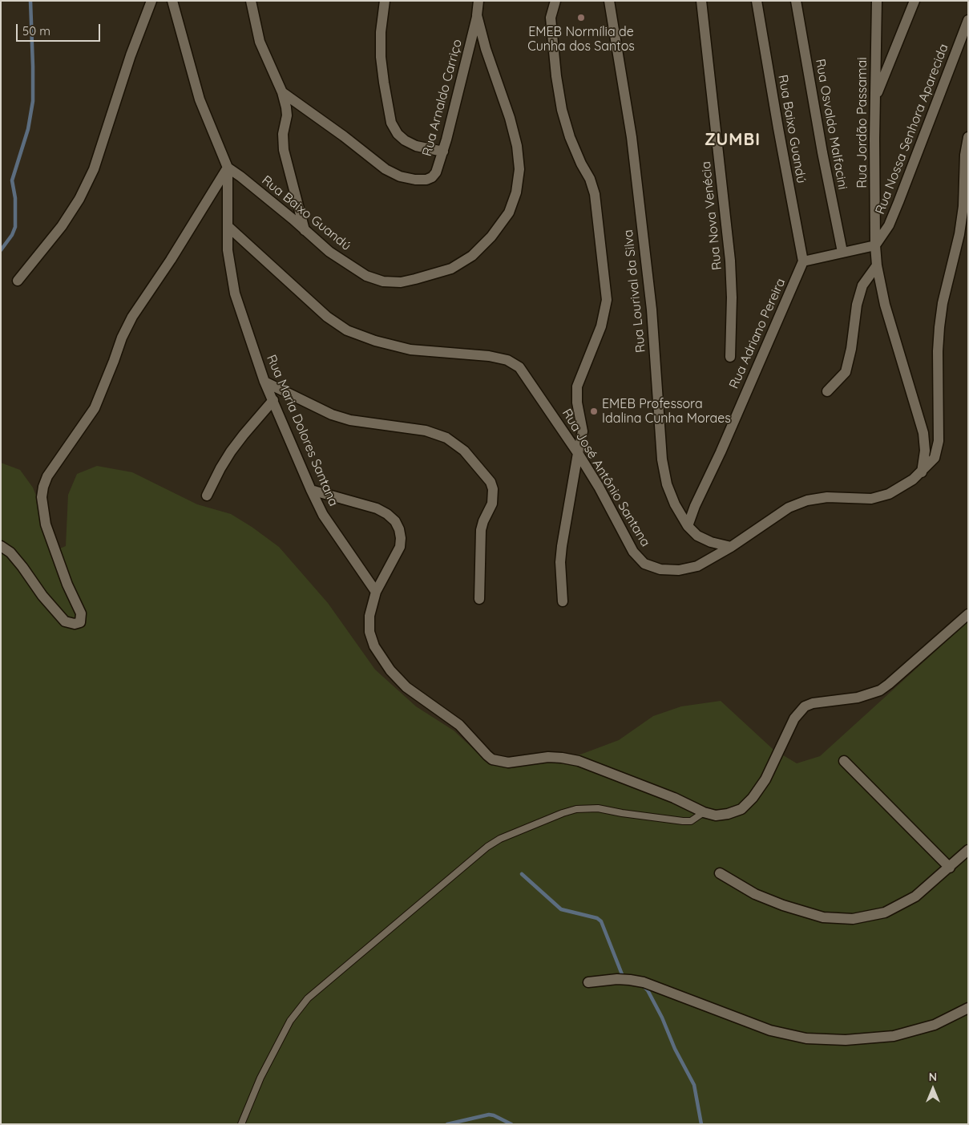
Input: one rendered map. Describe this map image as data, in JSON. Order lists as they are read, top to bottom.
{
  "streets": {
    "street": [
      "Rua Arnaldo Carriço",
      "Rua Jordão Passamai",
      "Rua Osvaldo Malfacini",
      "Rua Baixo Guandú",
      "Rua Nossa Senhora Aparecida",
      "Rua Nova Venécia",
      "Rua Lourival da Silva",
      "Rua Adriano Pereira",
      "Rua Maria Dolores Santana",
      "Rua José Antônio Santana"
    ]
  },
  "crossings": [
    ["Rua Arnaldo Carriço", "Rua Baixo Guandú"],
    ["Rua Jordão Passamai", "Rua Nossa Senhora Aparecida"],
    ["Rua Jordão Passamai", "Rua José Antônio Santana"],
    ["Rua Baixo Guandú", "Rua Adriano Pereira"],
    ["Rua Baixo Guandú", "Rua Maria Dolores Santana"],
    ["Rua Lourival da Silva", "Rua Adriano Pereira"],
    ["Rua Lourival da Silva", "Rua José Antônio Santana"],
    ["Rua Maria Dolores Santana", "Rua José Antônio Santana"]
  ],
  "districts": ["ZUMBI"],
  "places": ["EMEB Normília de Cunha dos Santos", "EMEB Professora Idalina Cunha Moraes"],
  "scale_bar": "50 m",
  "north": "top"
}
